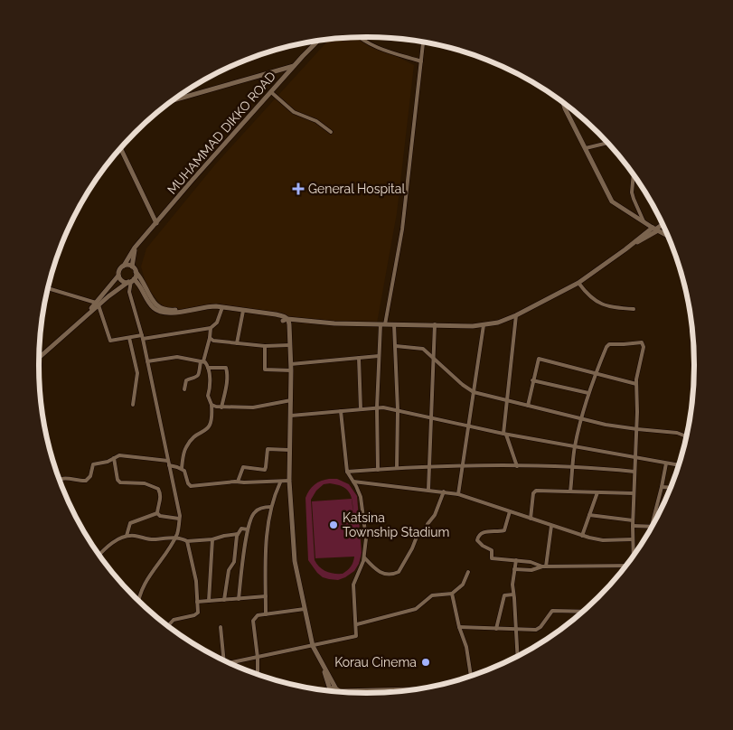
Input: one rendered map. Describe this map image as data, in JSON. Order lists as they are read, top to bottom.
{
  "streets": {
    "street": ["MUHAMMAD DIKKO ROAD"]
  },
  "places": {
    "health": ["General Hospital"],
    "other": ["Katsina Township Stadium", "Korau Cinema"]
  }
}
